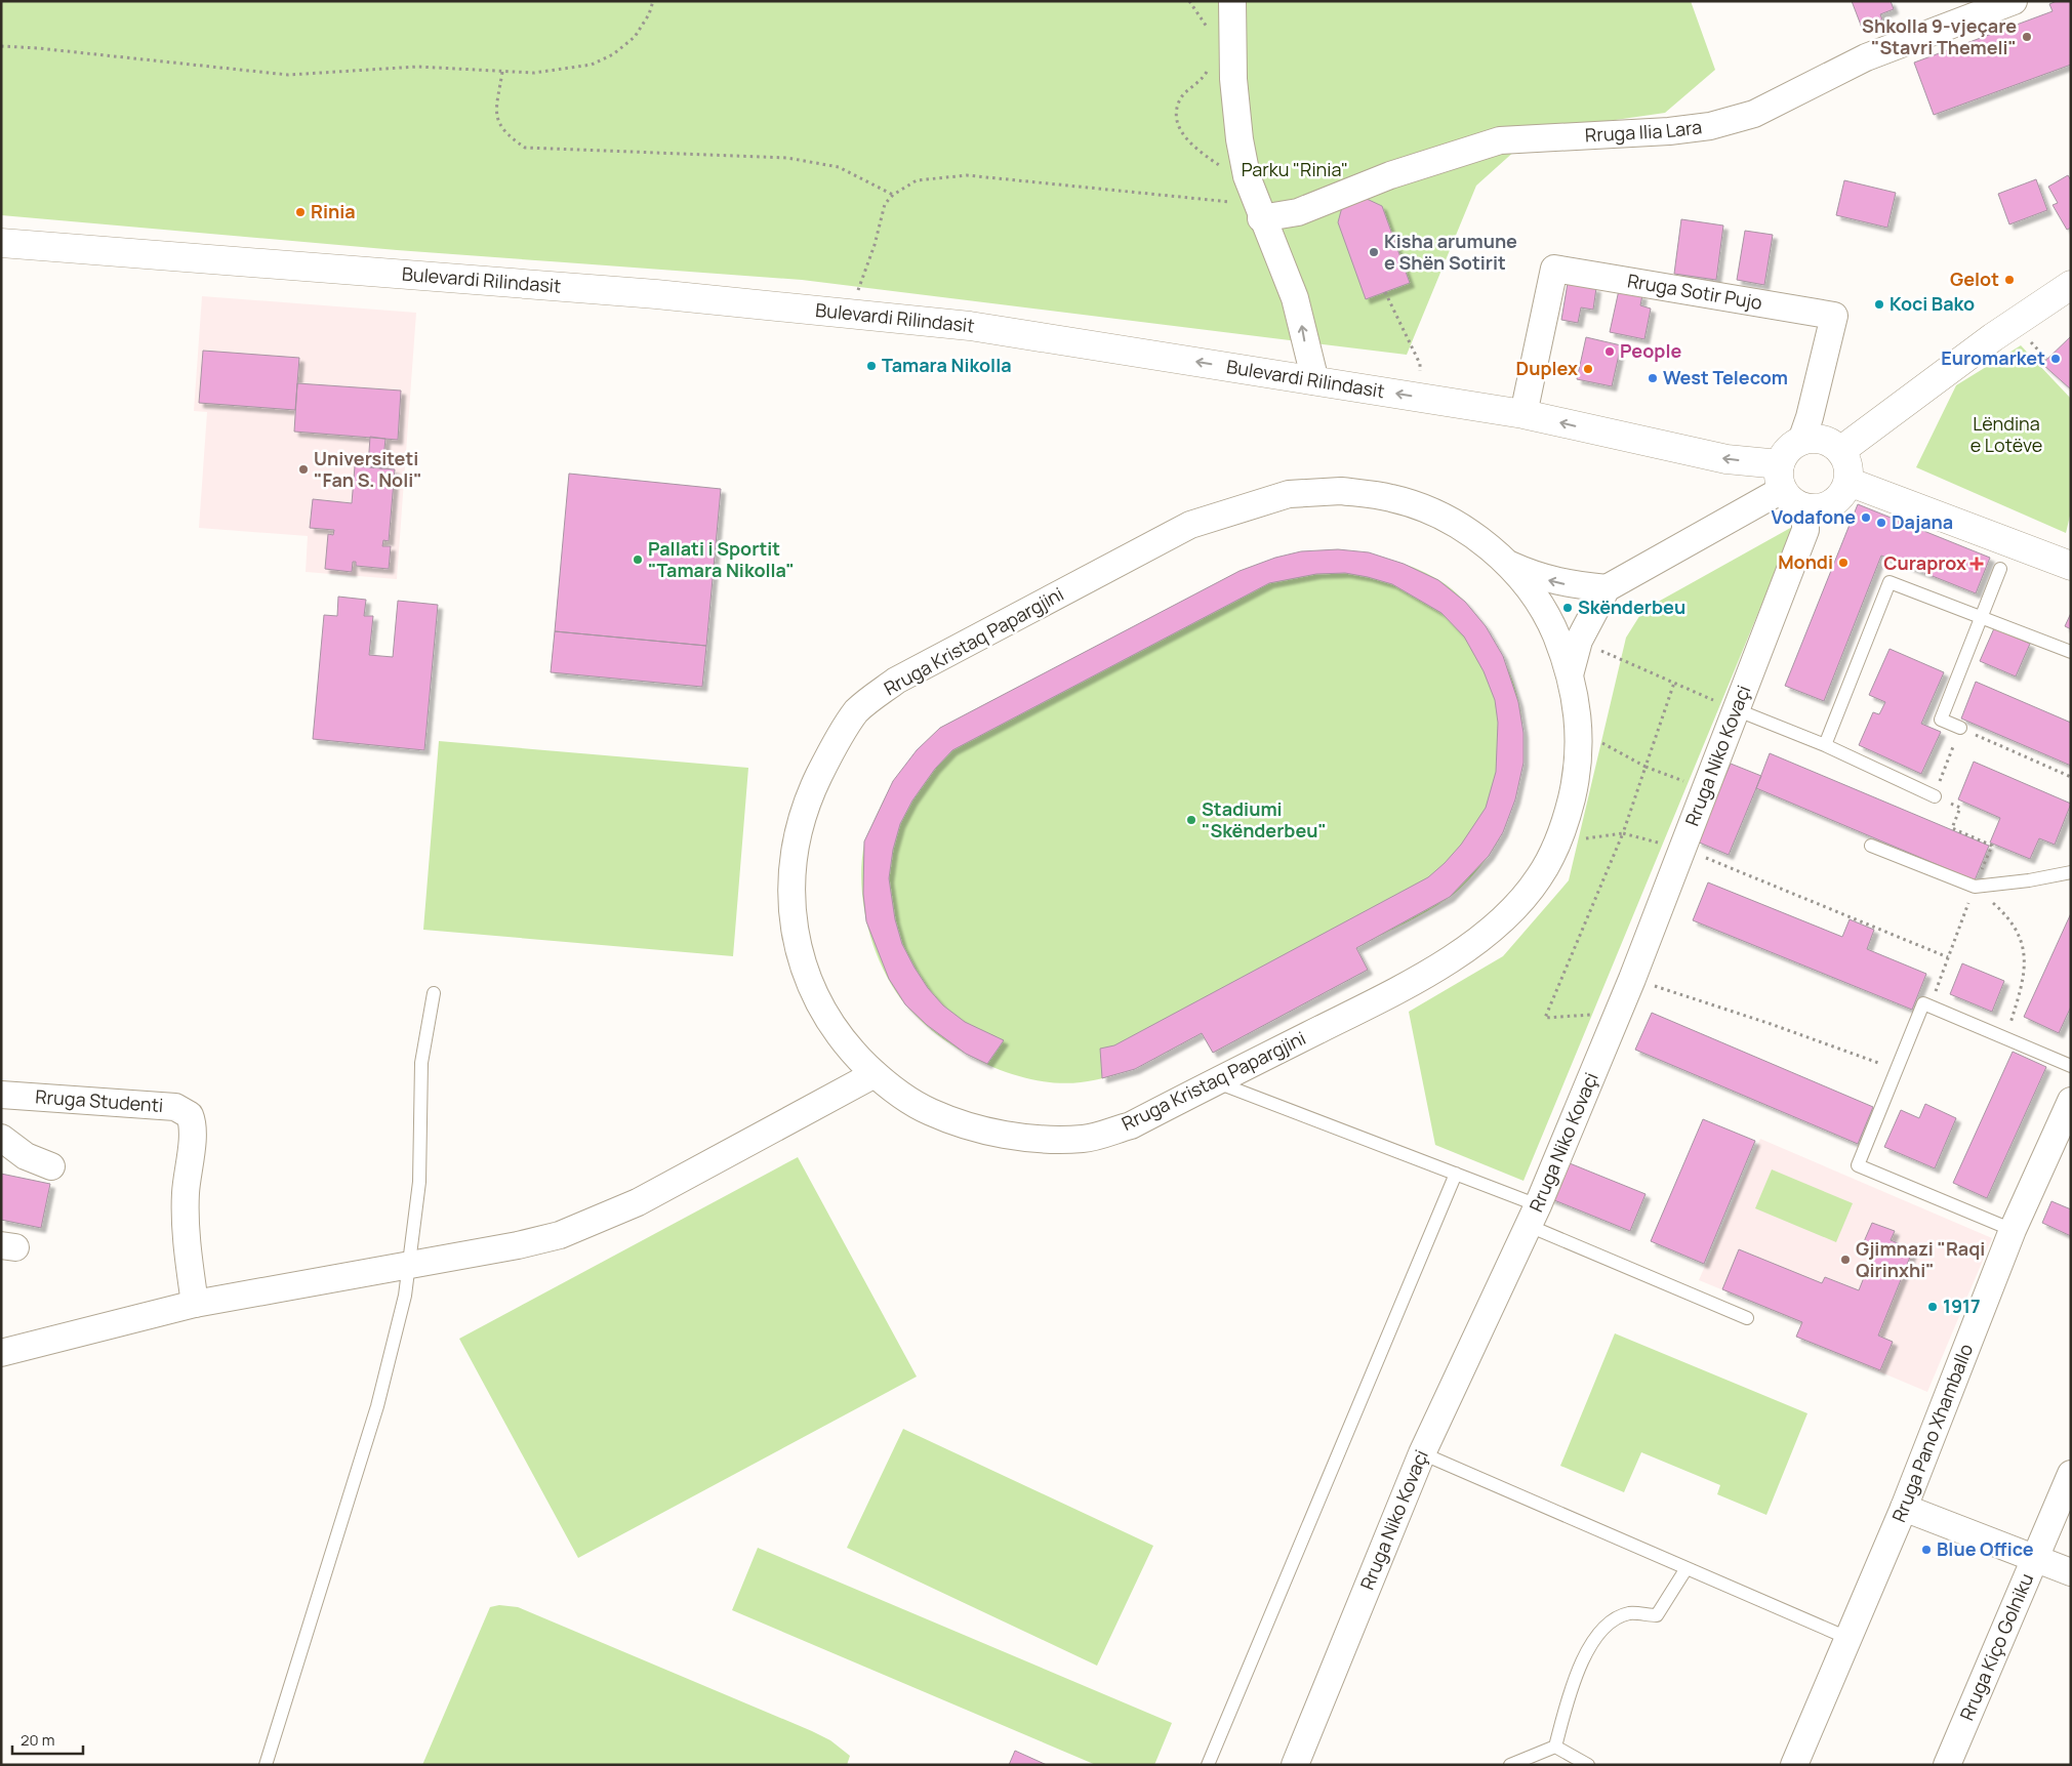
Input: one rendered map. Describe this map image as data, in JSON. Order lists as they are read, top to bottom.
{
  "streets": {
    "main road": ["Bulevardi Rilindasit"],
    "street": [
      "Rruga Ilia Lara",
      "Rruga Sotir Pujo",
      "Rruga Kristaq Papargjini",
      "Rruga Niko Kovaçi",
      "Rruga Studenti",
      "Rruga Pano Xhamballo",
      "Rruga Kiço Golniku"
    ]
  },
  "crossings": [
    ["Bulevardi Rilindasit", "Rruga Sotir Pujo"],
    ["Bulevardi Rilindasit", "Rruga Niko Kovaçi"],
    ["Rruga Sotir Pujo", "Rruga Niko Kovaçi"]
  ],
  "one_way": ["Bulevardi Rilindasit"],
  "parks": ["Parku \"Rinia\"", "Lëndina e Lotëve"],
  "places": {
    "other": [
      "Shkolla 9-vjeçare \"Stavri Themeli\"",
      "Rinia",
      "Kisha arumune e Shën Sotirit",
      "Gelot",
      "Koci Bako",
      "People",
      "Euromarket",
      "Tamara Nikolla",
      "Duplex",
      "West Telecom",
      "Universiteti \"Fan S. Noli\"",
      "Vodafone",
      "Dajana",
      "Pallati i Sportit \"Tamara Nikolla\"",
      "Mondi",
      "Skënderbeu",
      "Stadiumi \"Skënderbeu\"",
      "Gjimnazi \"Raqi Qirinxhi\"",
      "1917",
      "Blue Office"
    ],
    "health": ["Curaprox"]
  },
  "scale_bar": "20 m"
}
